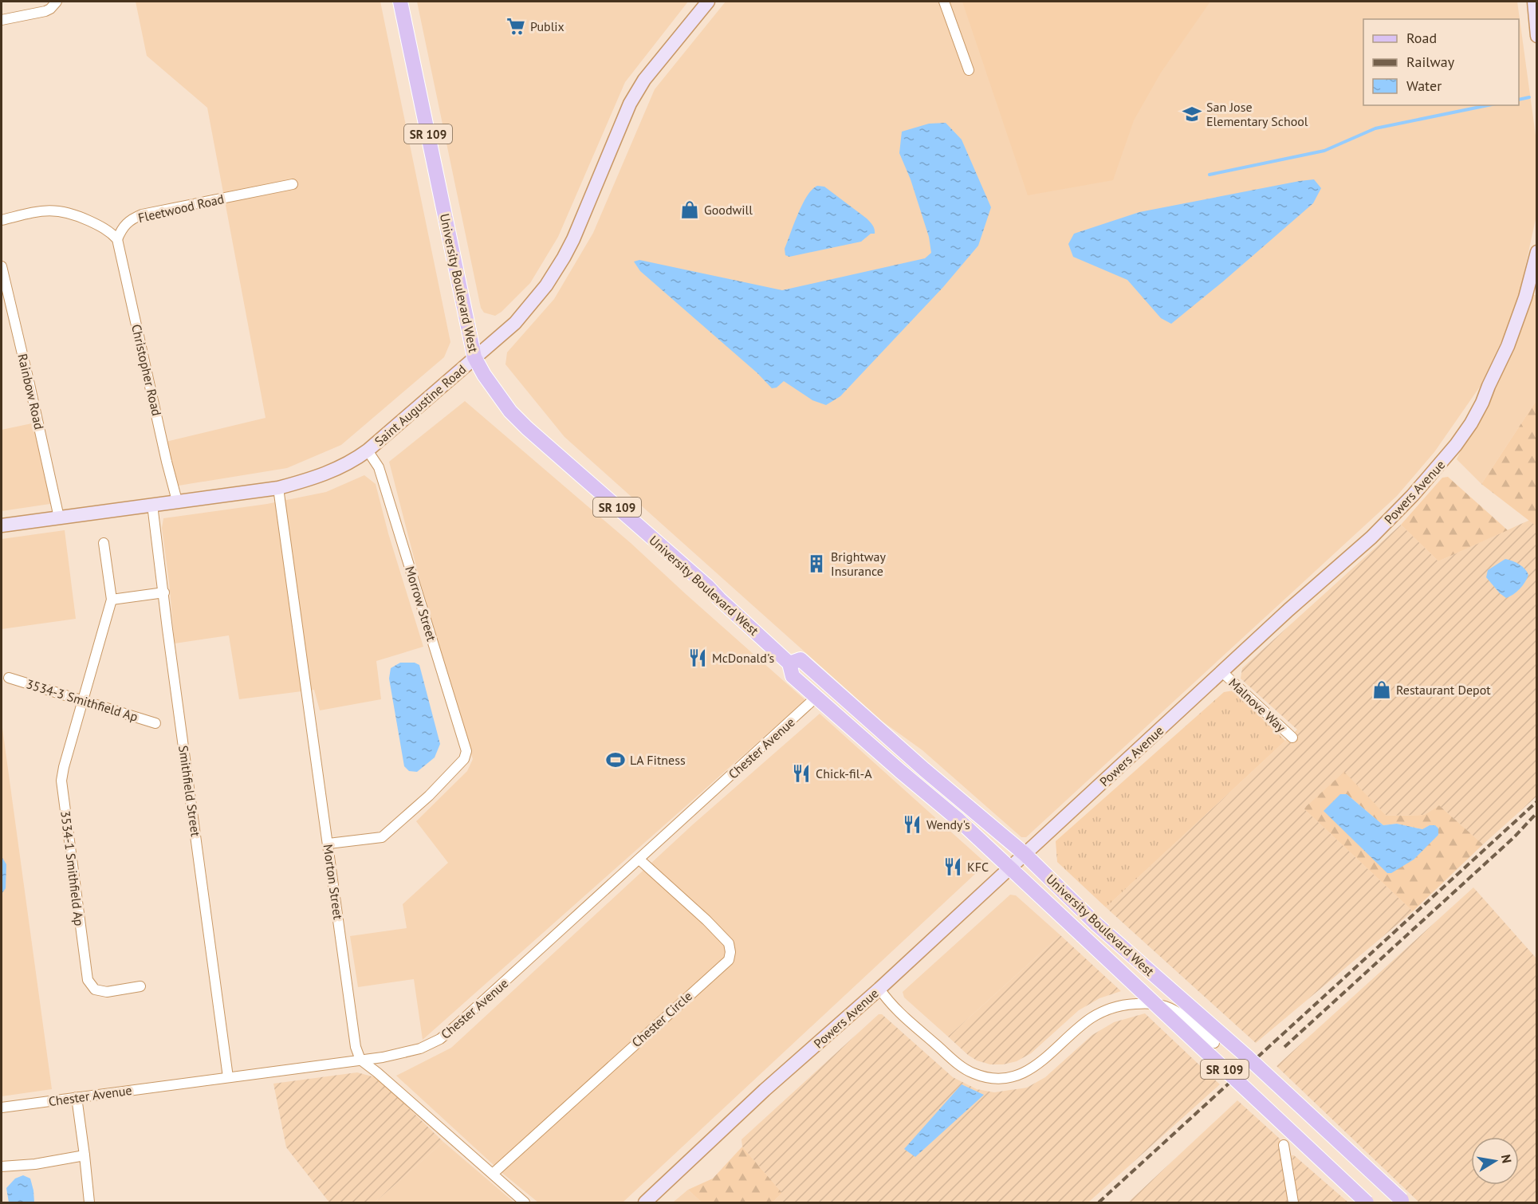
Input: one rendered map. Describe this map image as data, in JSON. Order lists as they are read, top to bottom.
{
  "streets": {
    "main road": ["SR 109", "University Boulevard West"],
    "street": [
      "Fleetwood Road",
      "Christopher Road",
      "Rainbow Road",
      "Saint Augustine Road",
      "Powers Avenue",
      "Morrow Street",
      "3534-3 Smithfield Ap",
      "Malnove Way",
      "Chester Avenue",
      "Smithfield Street",
      "3534-1 Smithfield Ap",
      "Morton Street",
      "Chester Circle"
    ]
  },
  "crossings": [
    ["Fleetwood Road", "Christopher Road"],
    ["University Boulevard West", "Saint Augustine Road"],
    ["University Boulevard West", "Powers Avenue"],
    ["University Boulevard West", "Chester Avenue"],
    ["Christopher Road", "Saint Augustine Road"],
    ["Rainbow Road", "Saint Augustine Road"],
    ["Saint Augustine Road", "Morrow Street"],
    ["Saint Augustine Road", "Smithfield Street"],
    ["Saint Augustine Road", "Morton Street"],
    ["Powers Avenue", "Malnove Way"],
    ["Morrow Street", "Morton Street"],
    ["3534-3 Smithfield Ap", "3534-1 Smithfield Ap"],
    ["Chester Avenue", "Smithfield Street"],
    ["Chester Avenue", "Morton Street"],
    ["Chester Avenue", "Chester Circle"]
  ],
  "places": {
    "supermarket": ["Publix"],
    "school or university": ["San Jose Elementary School"],
    "shop": ["Goodwill", "Restaurant Depot"],
    "building": ["Brightway Insurance"],
    "restaurant": [
      "McDonald's",
      "Chick-fil-A",
      "Wendy's",
      "KFC"
    ],
    "sports": ["LA Fitness"]
  },
  "legend": ["Road", "Railway", "Water"],
  "north": "right"
}
